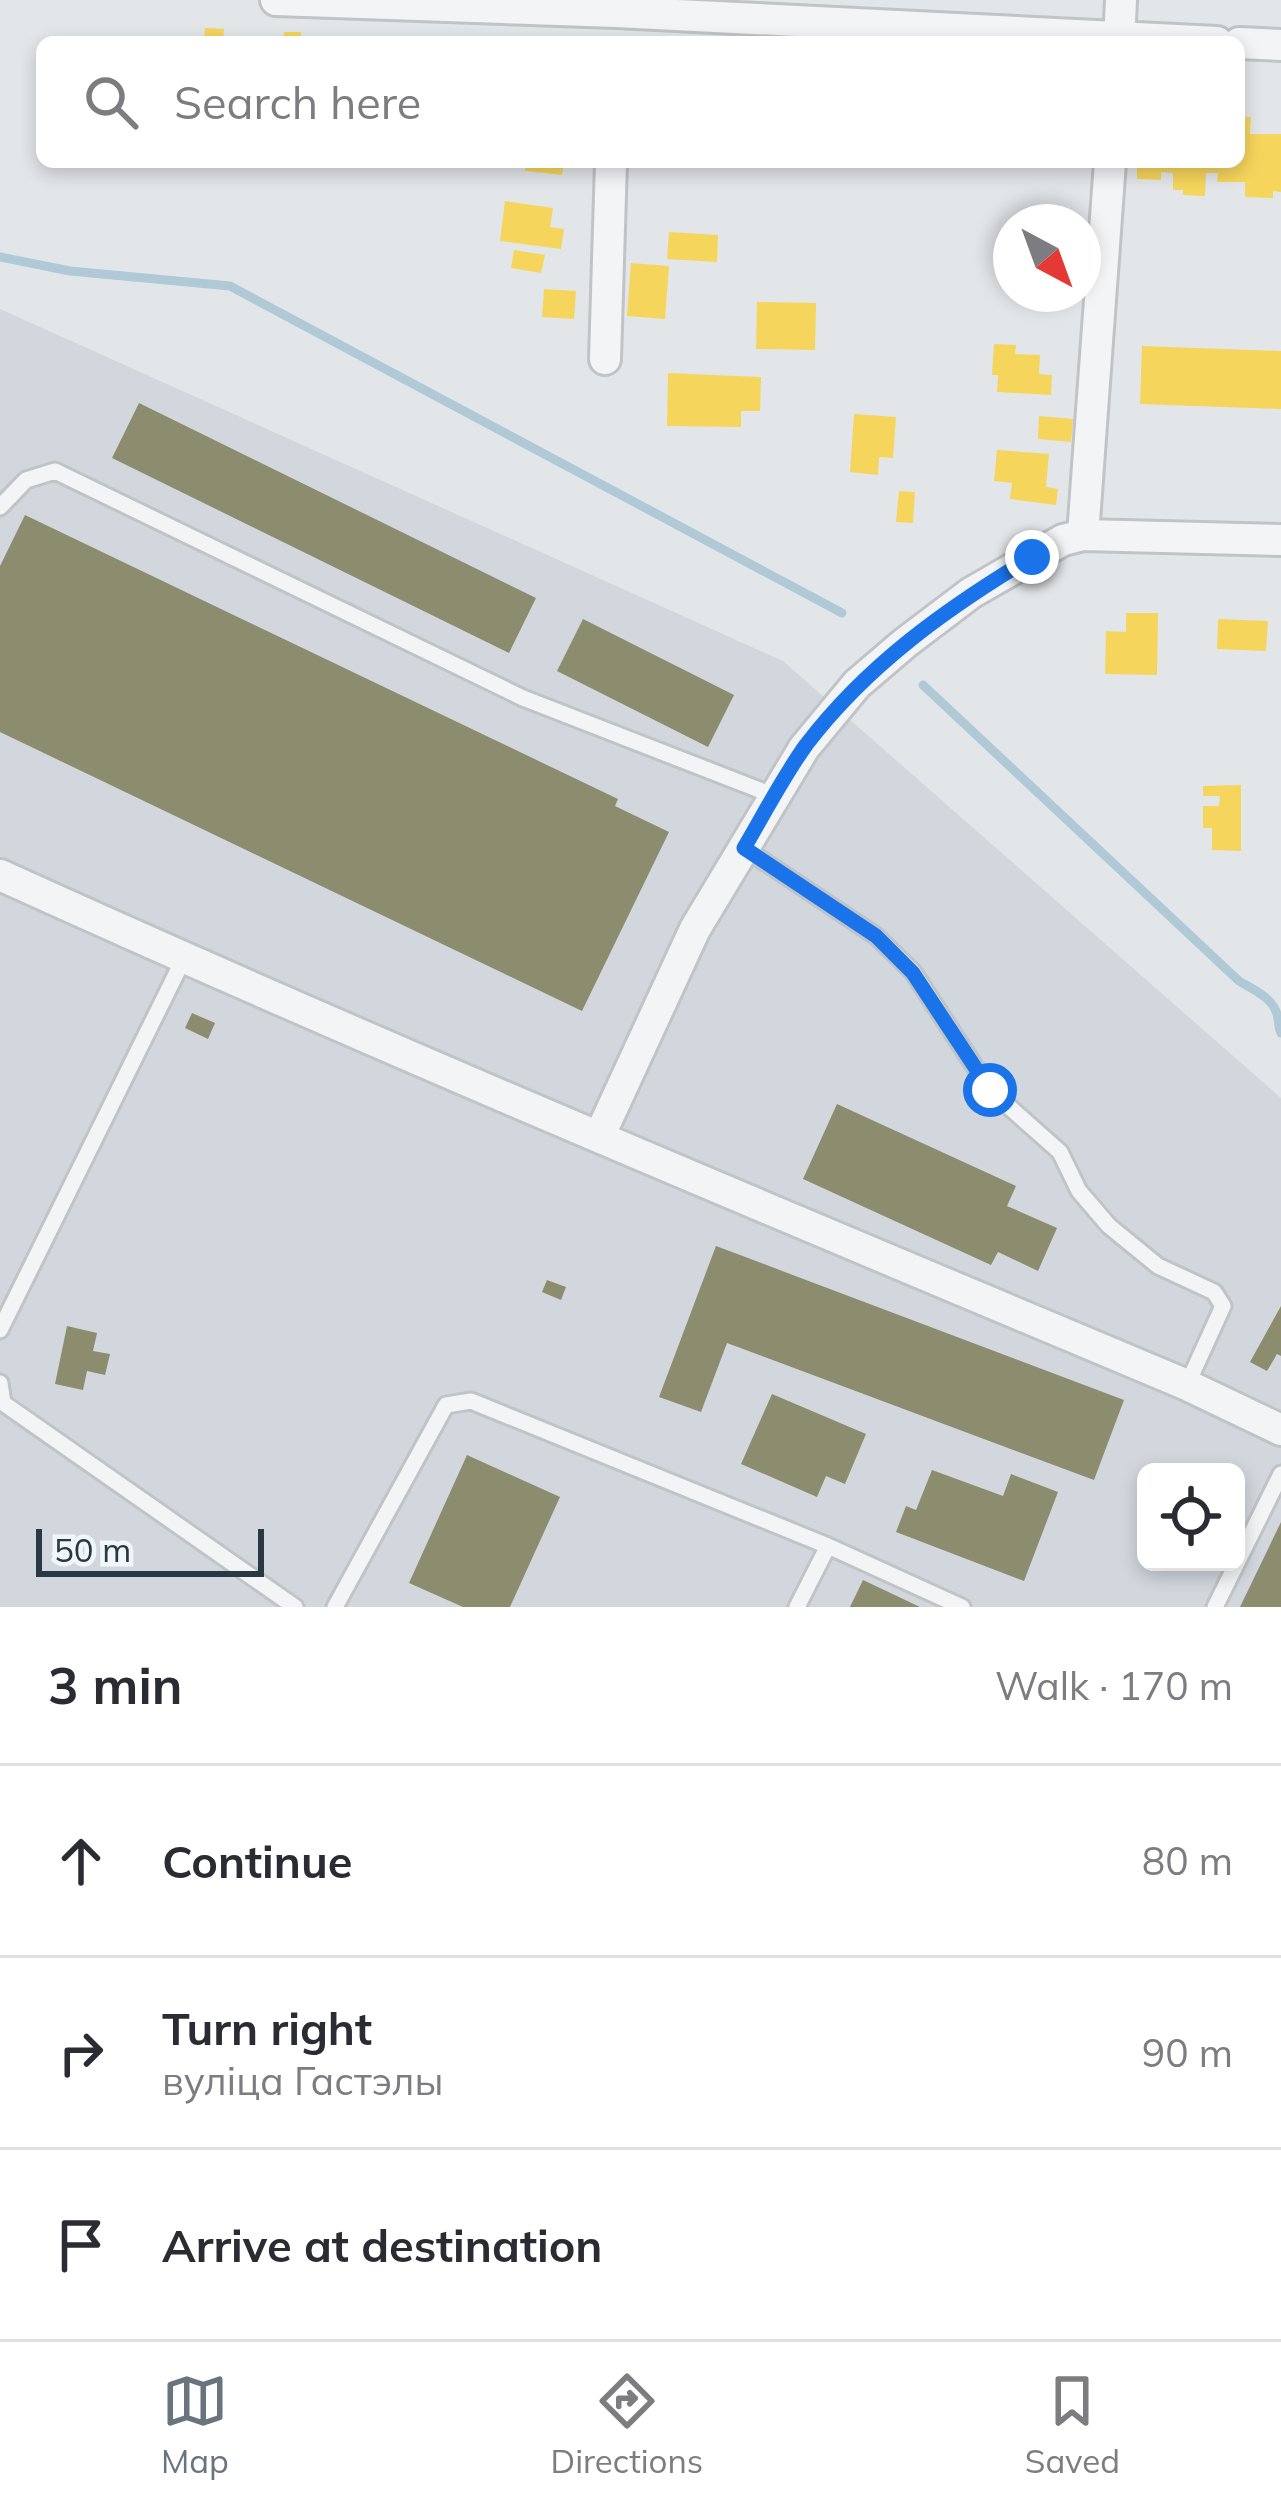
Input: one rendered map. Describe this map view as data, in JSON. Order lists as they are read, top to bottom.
{
  "scale_bar": "50 m",
  "north": "bottom right",
  "page": {
    "search": "Search here",
    "scale": "50 m",
    "heading": ["3 min", "Walk · 170 m"],
    "list": [
      ["Continue", "80 m"],
      ["Turn right", "вуліца Гастэлы", "90 m"],
      "Arrive at destination"
    ],
    "nav": ["Map", "Directions", "Saved"]
  }
}
